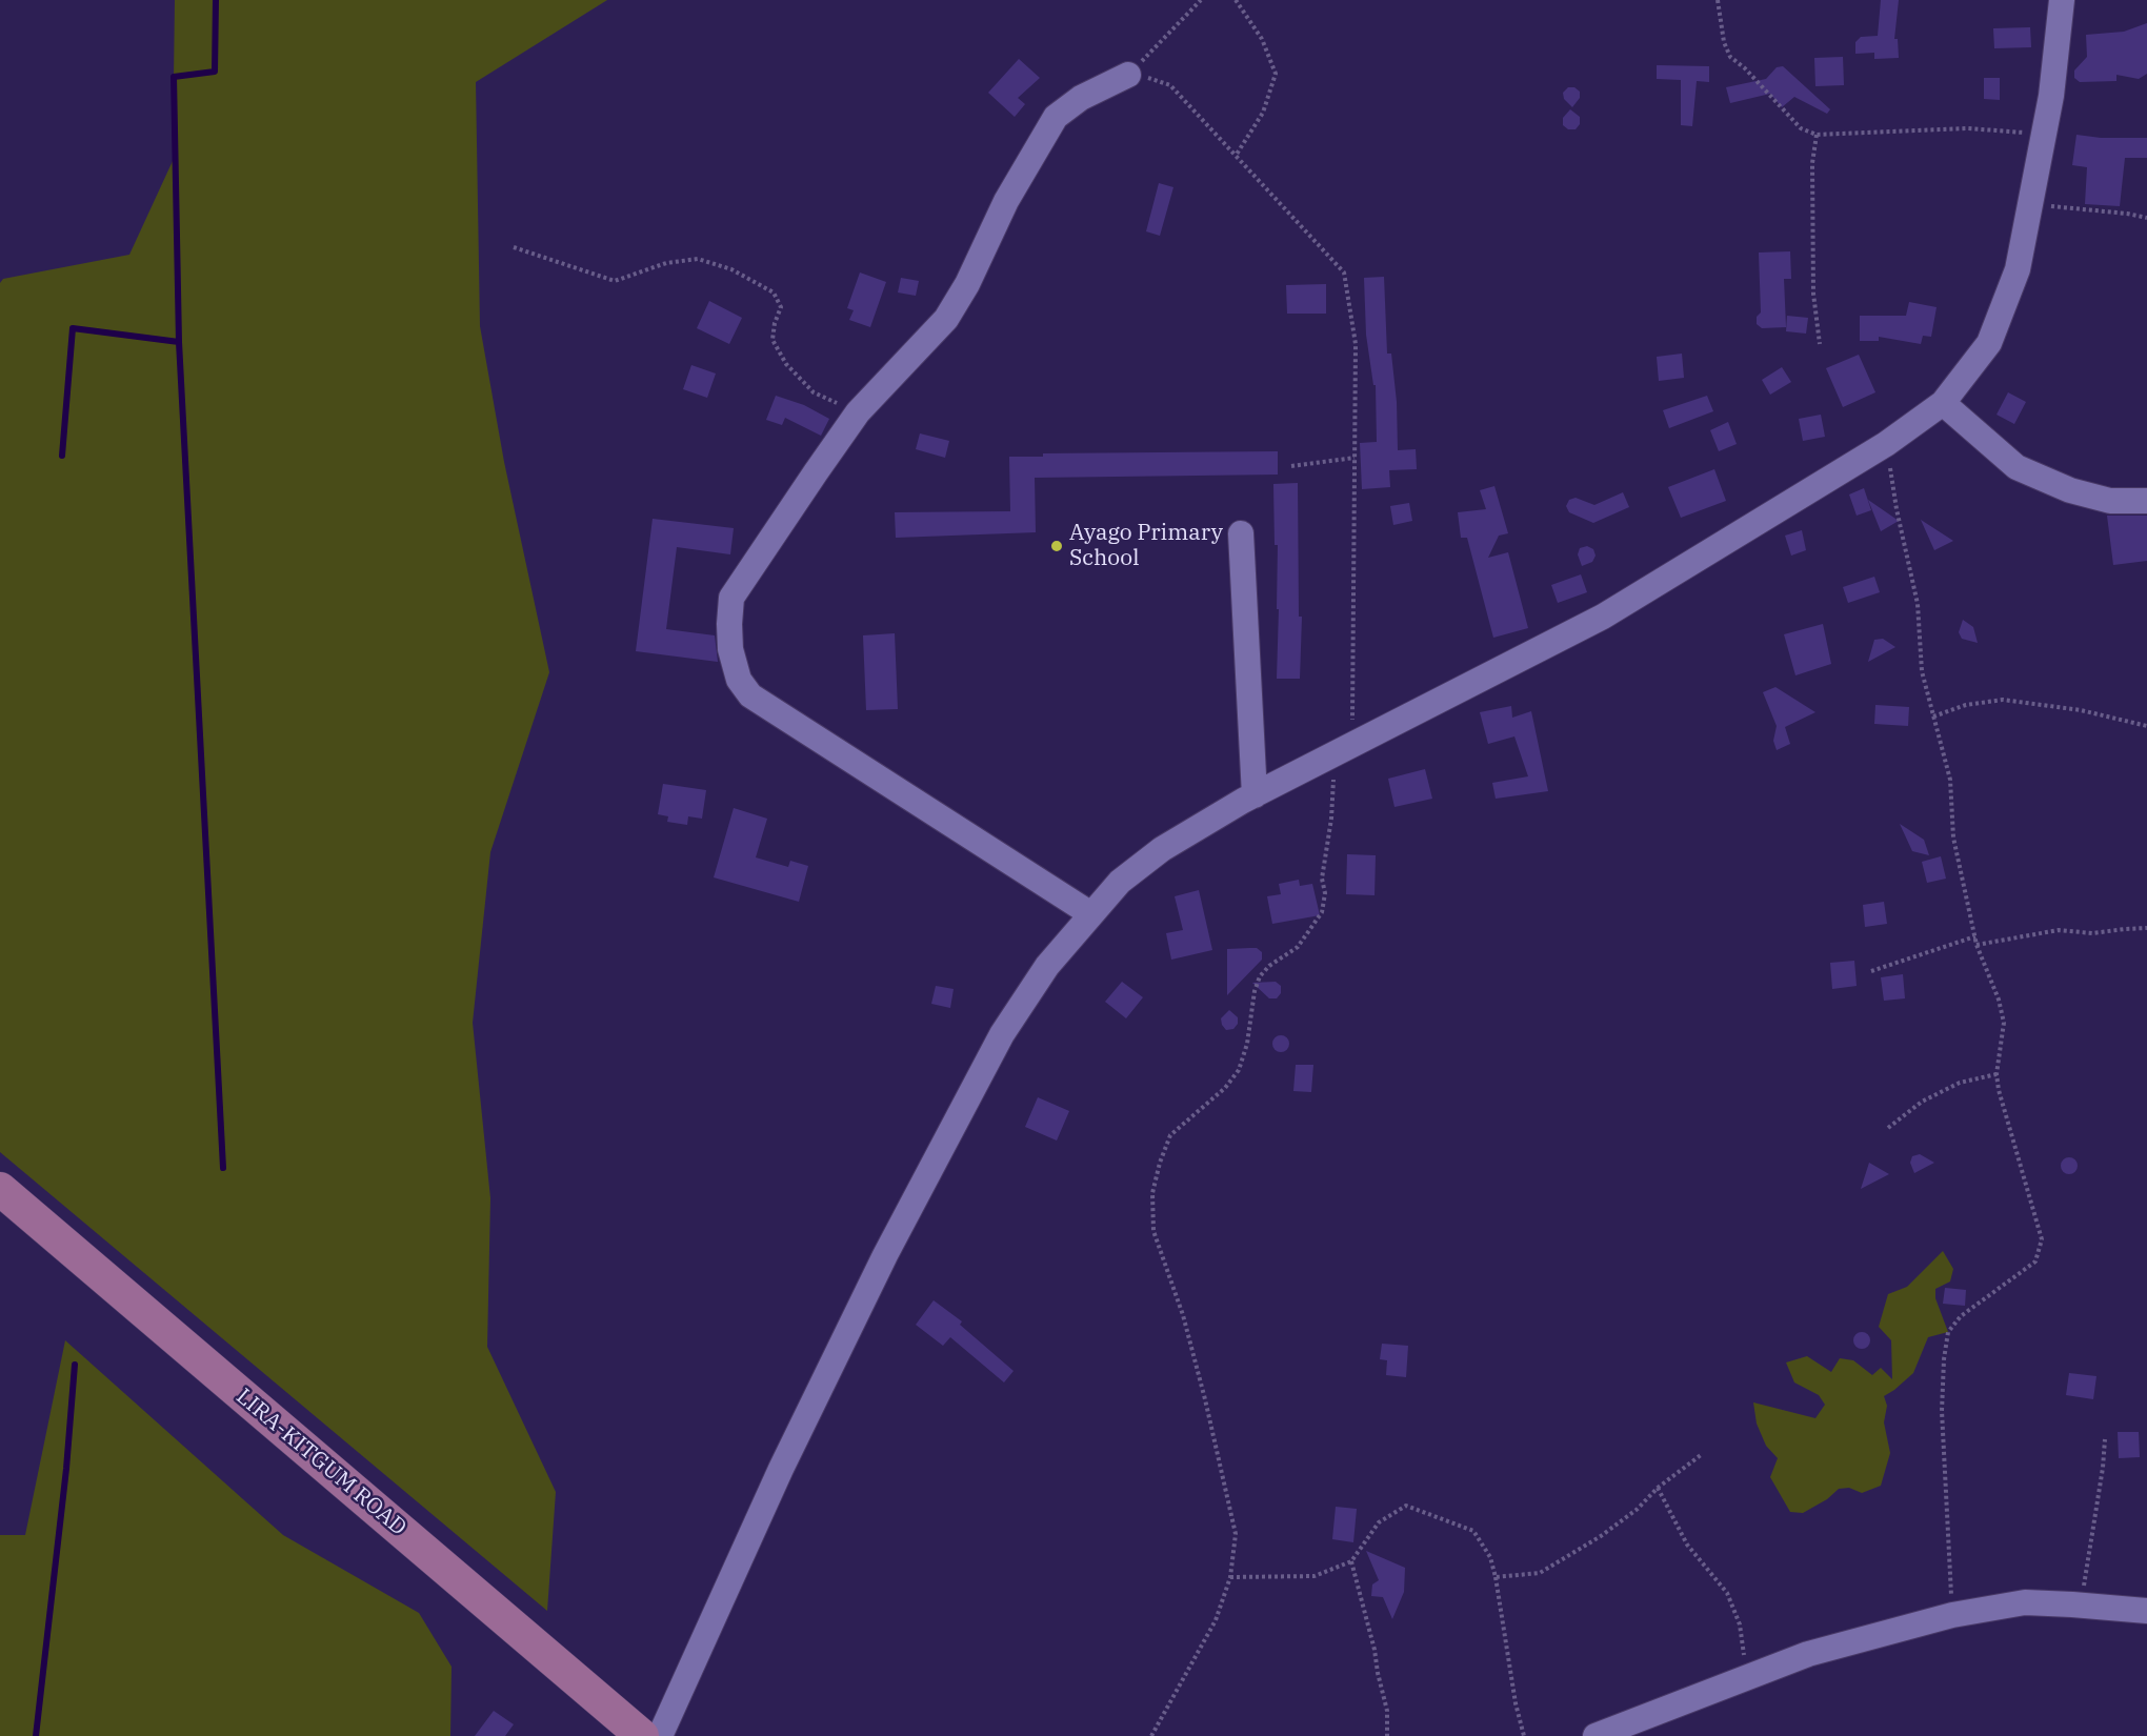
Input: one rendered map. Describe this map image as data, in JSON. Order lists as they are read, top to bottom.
{
  "streets": {
    "main road": ["LIRA-KITGUM ROAD"]
  },
  "places": ["Ayago Primary School"]
}
